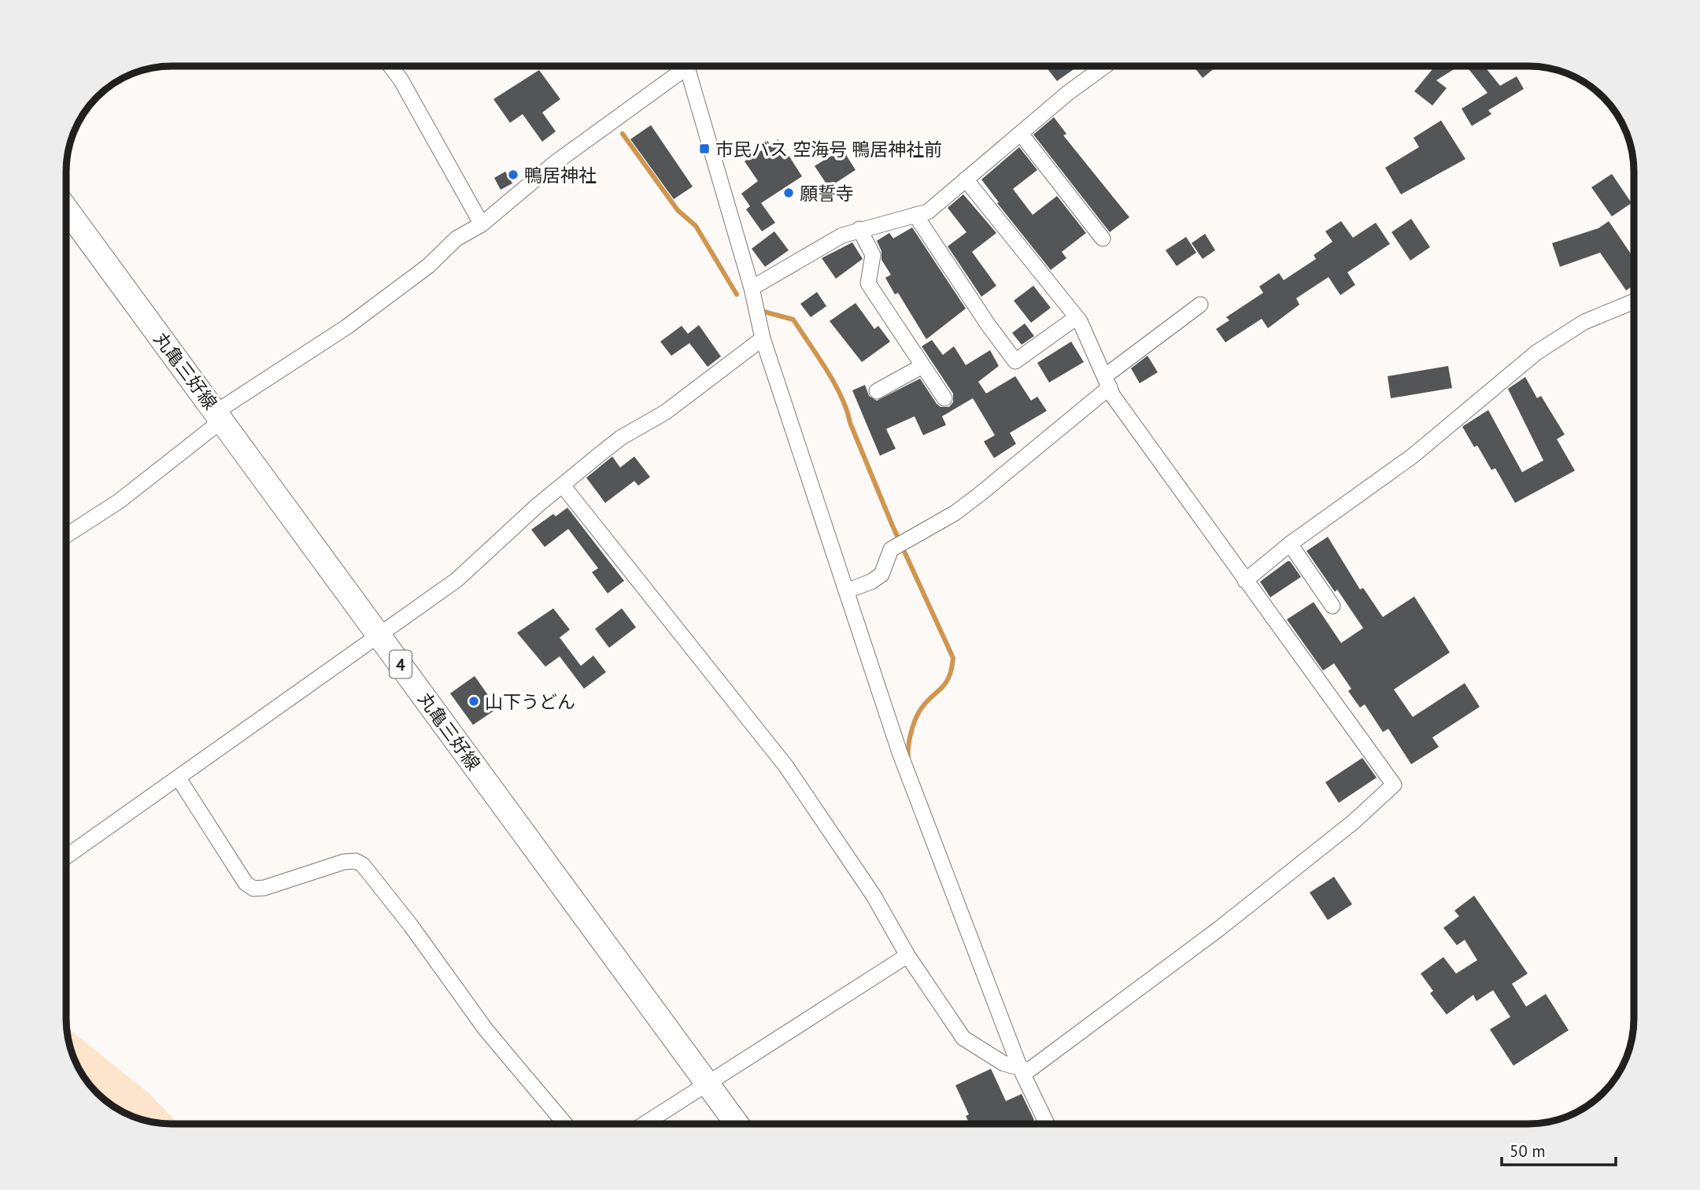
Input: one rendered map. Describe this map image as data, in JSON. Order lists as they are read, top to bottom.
{
  "streets": {
    "main road": ["丸亀三好線", "4"]
  },
  "places": {
    "transit": ["市民バス 空海号 鴨居神社前"],
    "other": ["鴨居神社", "願誓寺", "山下うどん"]
  },
  "scale_bar": "50 m"
}
